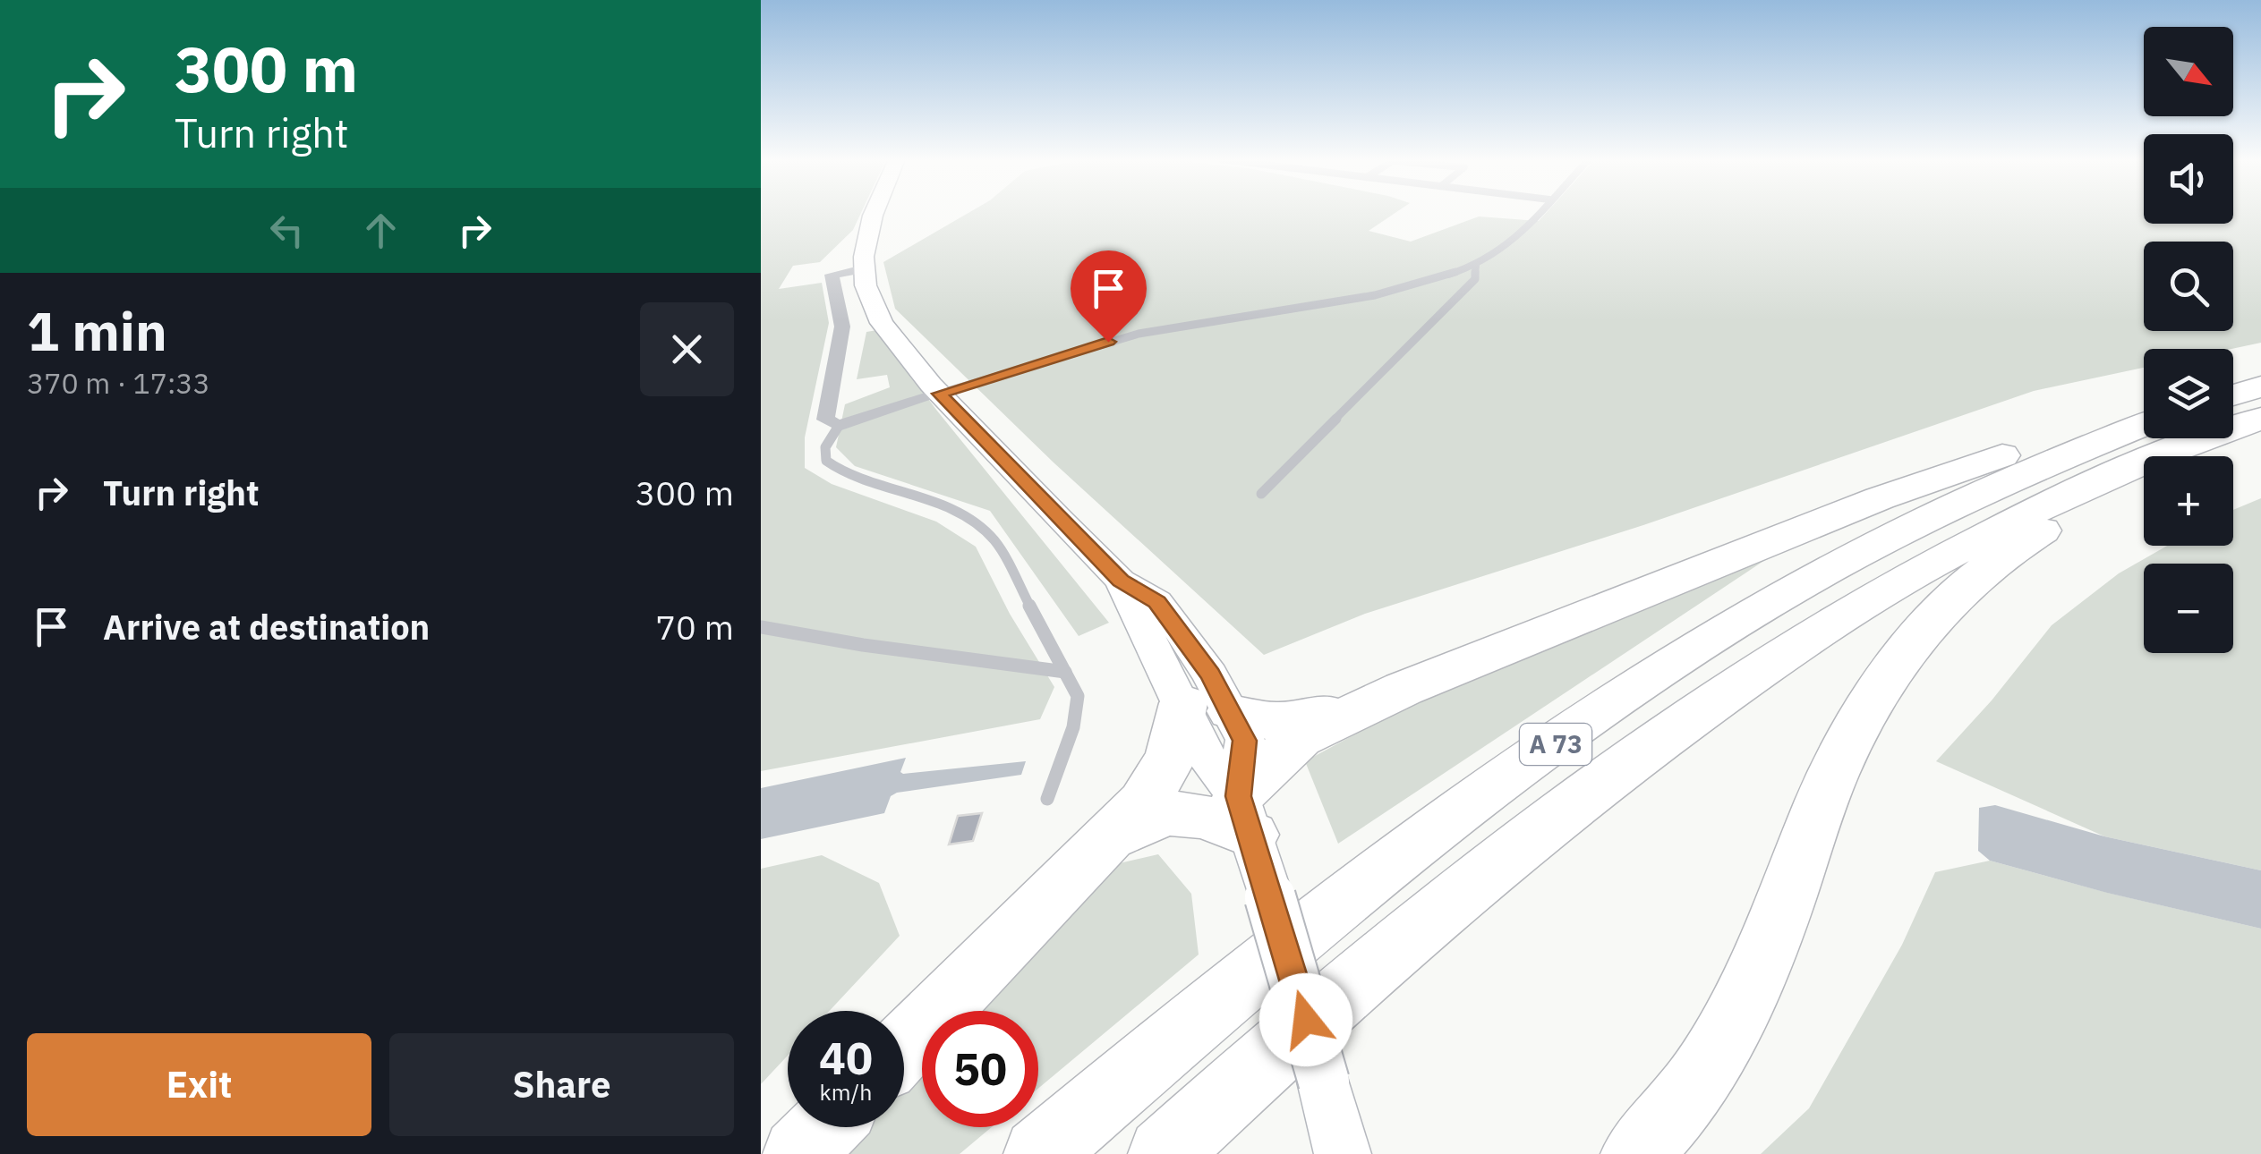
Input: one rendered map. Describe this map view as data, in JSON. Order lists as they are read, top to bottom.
{
  "streets": {
    "highway": ["A 73"]
  },
  "north": "bottom right",
  "page": {
    "turn": ["300 m", "Turn right"],
    "map_buttons": ["+", "−"],
    "heading": ["1 min", "370 m · 17:33"],
    "list": [
      {
        "name": "Turn right",
        "value": "300 m"
      },
      {
        "name": "Arrive at destination",
        "value": "70 m"
      }
    ],
    "speed": "40 km/h",
    "limit": "50",
    "buttons": ["Exit", "Share"]
  }
}
